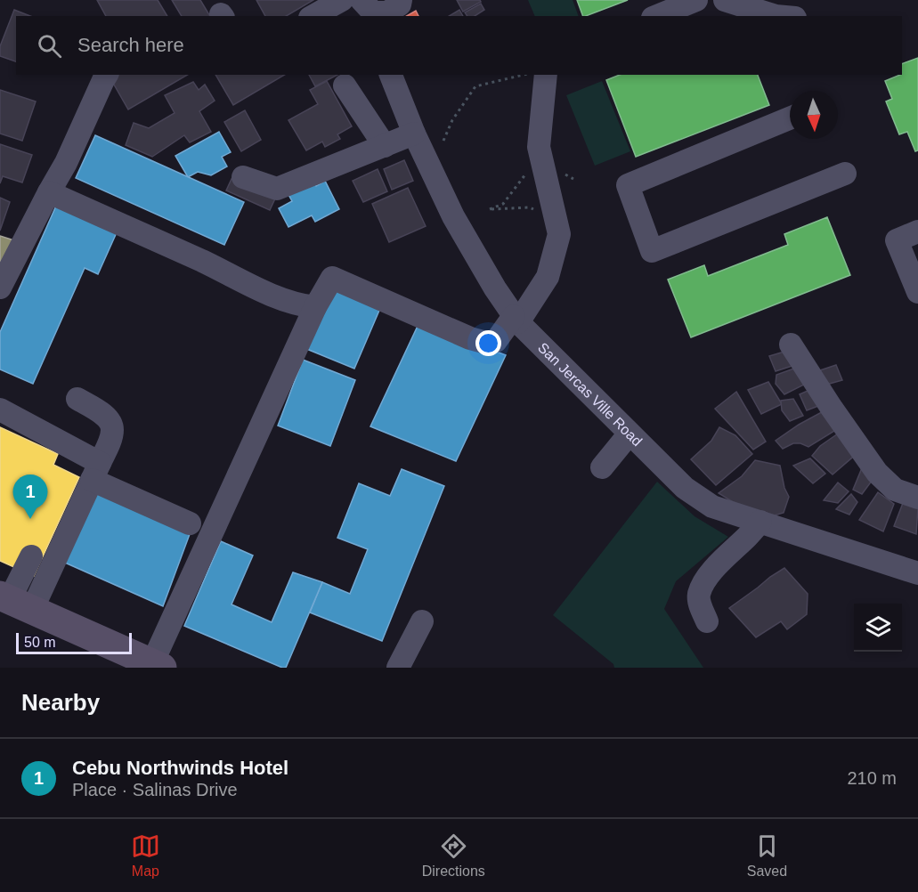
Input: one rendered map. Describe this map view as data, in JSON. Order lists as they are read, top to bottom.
{
  "streets": {
    "street": ["San Jercas Ville Road"]
  },
  "scale_bar": "50 m",
  "north": "bottom",
  "page": {
    "search": "Search here",
    "pins": "1",
    "scale": "50 m",
    "heading": "Nearby",
    "list": [
      {
        "mark": "1",
        "name": "Cebu Northwinds Hotel",
        "note": "Place · Salinas Drive",
        "value": "210 m"
      }
    ],
    "nav": ["Map", "Directions", "Saved"]
  }
}
